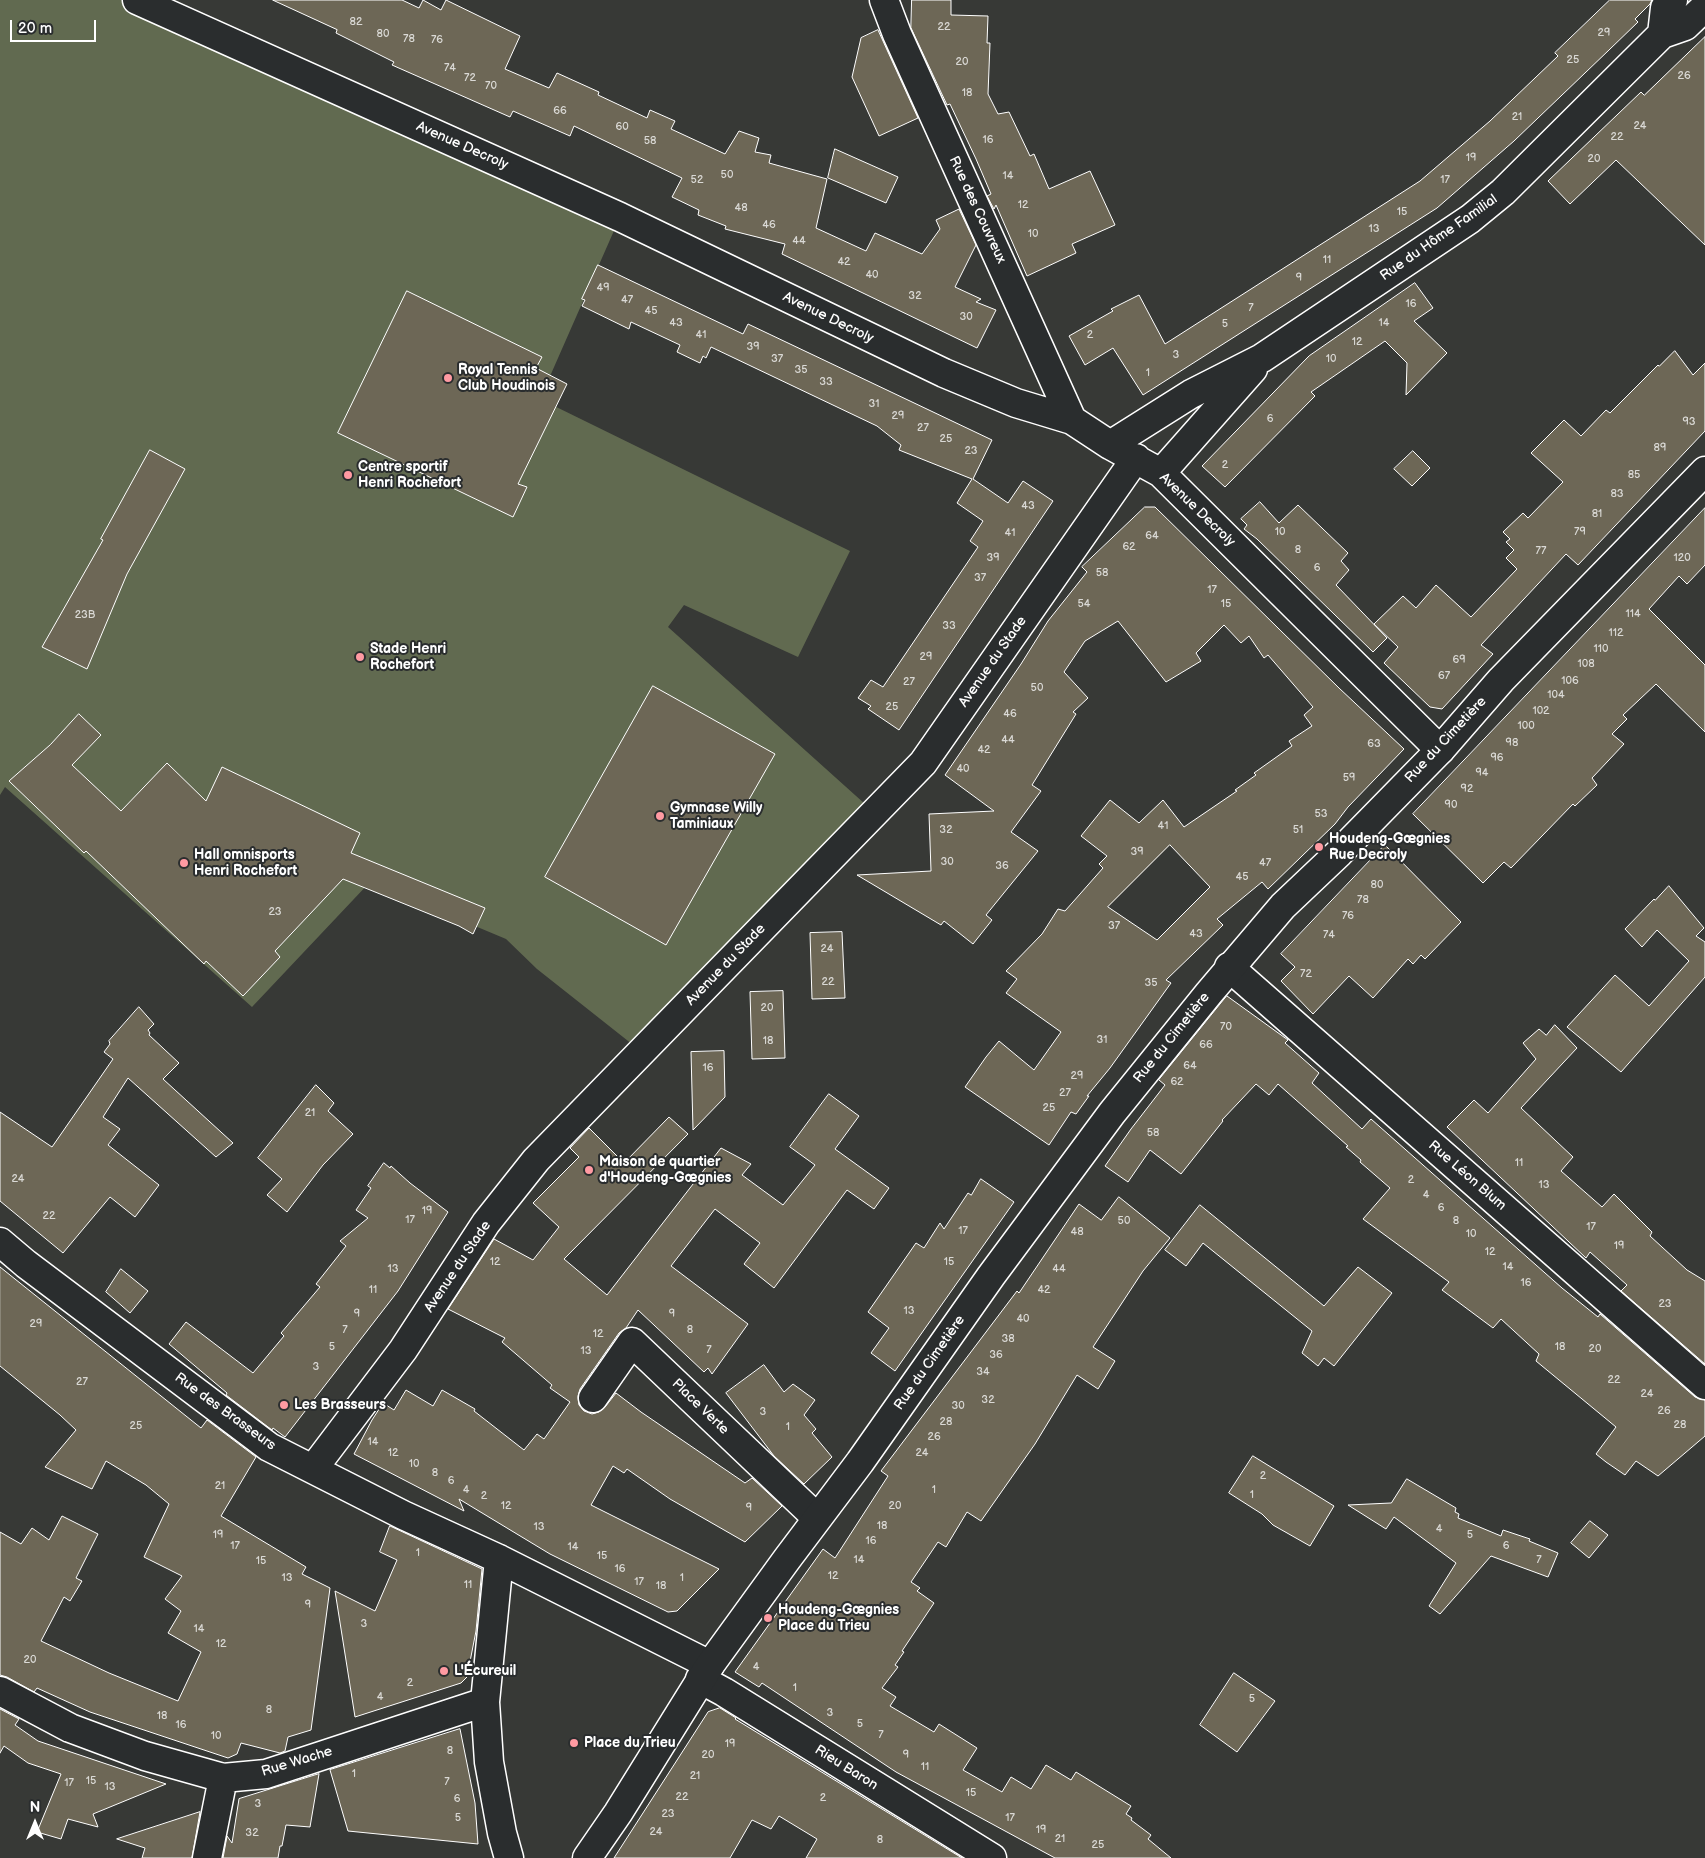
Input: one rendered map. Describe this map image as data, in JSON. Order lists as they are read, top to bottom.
{
  "streets": {
    "street": [
      "Avenue Decroly",
      "Rue des Couvreux",
      "Rue du Hôme Familial",
      "Avenue du Stade",
      "Rue du Cimetière",
      "Rue Léon Blum",
      "Place Verte",
      "Rue des Brasseurs",
      "Rue Wache",
      "Rieu Baron"
    ]
  },
  "crossings": [
    ["Avenue Decroly", "Rue des Couvreux"],
    ["Avenue Decroly", "Rue du Hôme Familial"],
    ["Avenue Decroly", "Avenue du Stade"],
    ["Avenue Decroly", "Rue du Cimetière"],
    ["Avenue du Stade", "Rue des Brasseurs"],
    ["Rue du Cimetière", "Rue Léon Blum"],
    ["Rue du Cimetière", "Place Verte"],
    ["Rue du Cimetière", "Rieu Baron"]
  ],
  "places": [
    "Royal Tennis Club Houdinois",
    "Centre sportif Henri Rochefort",
    "Stade Henri Rochefort",
    "Gymnase Willy Taminiaux",
    "Houdeng-Gœgnies Rue Decroly",
    "Hall omnisports Henri Rochefort",
    "Maison de quartier d'Houdeng-Gœgnies",
    "Les Brasseurs",
    "Houdeng-Gœgnies Place du Trieu",
    "L'Écureuil",
    "Place du Trieu"
  ],
  "house_numbers": [
    "82",
    "22",
    "29",
    "80",
    "78",
    "76",
    "25",
    "20",
    "74",
    "26",
    "72",
    "70",
    "18",
    "66",
    "21",
    "24",
    "60",
    "22",
    "16",
    "58",
    "19",
    "20",
    "50",
    "14",
    "52",
    "17",
    "12",
    "48",
    "15",
    "46",
    "13",
    "10",
    "44",
    "11",
    "42",
    "40",
    "9",
    "49",
    "32",
    "47",
    "16",
    "7",
    "45",
    "30",
    "43",
    "14",
    "5",
    "41",
    "2",
    "12",
    "39",
    "3",
    "37",
    "10",
    "35",
    "1",
    "33",
    "31",
    "29",
    "6",
    "93",
    "27",
    "25",
    "89",
    "23",
    "2",
    "85",
    "83",
    "43",
    "81",
    "10",
    "79",
    "41",
    "64",
    "62",
    "8",
    "77",
    "39",
    "120",
    "6",
    "58",
    "37",
    "17",
    "54",
    "15",
    "114",
    "23B",
    "33",
    "112",
    "110",
    "29",
    "69",
    "108",
    "67",
    "106",
    "27",
    "50",
    "104",
    "25",
    "102",
    "46",
    "100",
    "44",
    "98",
    "63",
    "42",
    "96",
    "40",
    "94",
    "59",
    "92",
    "90",
    "53",
    "41",
    "32",
    "51",
    "39",
    "30",
    "47",
    "36",
    "45",
    "80",
    "78",
    "23",
    "76",
    "37",
    "43",
    "74",
    "24",
    "72",
    "22",
    "35",
    "20",
    "70",
    "31",
    "18",
    "66",
    "64",
    "16",
    "29",
    "62",
    "27",
    "25",
    "21",
    "58",
    "11",
    "24",
    "2",
    "13",
    "4",
    "6",
    "19",
    "22",
    "17",
    "50",
    "8",
    "17",
    "17",
    "48",
    "10",
    "19",
    "12",
    "12",
    "15",
    "14",
    "13",
    "44",
    "16",
    "11",
    "42",
    "23",
    "13",
    "9",
    "9",
    "40",
    "29",
    "7",
    "8",
    "12",
    "38",
    "5",
    "18",
    "20",
    "7",
    "13",
    "36",
    "3",
    "34",
    "22",
    "27",
    "24",
    "32",
    "30",
    "26",
    "3",
    "28",
    "28",
    "25",
    "1",
    "26",
    "14",
    "12",
    "24",
    "10",
    "8",
    "2",
    "6",
    "21",
    "4",
    "1",
    "1",
    "2",
    "12",
    "20",
    "9",
    "18",
    "13",
    "4",
    "19",
    "5",
    "16",
    "17",
    "6",
    "14",
    "1",
    "15",
    "14",
    "7",
    "15",
    "16",
    "12",
    "13",
    "1",
    "17",
    "11",
    "18",
    "9",
    "3",
    "14",
    "12",
    "20",
    "4",
    "2",
    "1",
    "4",
    "5",
    "8",
    "3",
    "18",
    "5",
    "16",
    "7",
    "10",
    "19",
    "8",
    "20",
    "9",
    "11",
    "1",
    "21",
    "15",
    "7",
    "17",
    "13",
    "15",
    "22",
    "2",
    "6",
    "3",
    "23",
    "5",
    "17",
    "19",
    "24",
    "32",
    "21",
    "8",
    "25"
  ],
  "scale_bar": "20 m",
  "north": "top"
}
